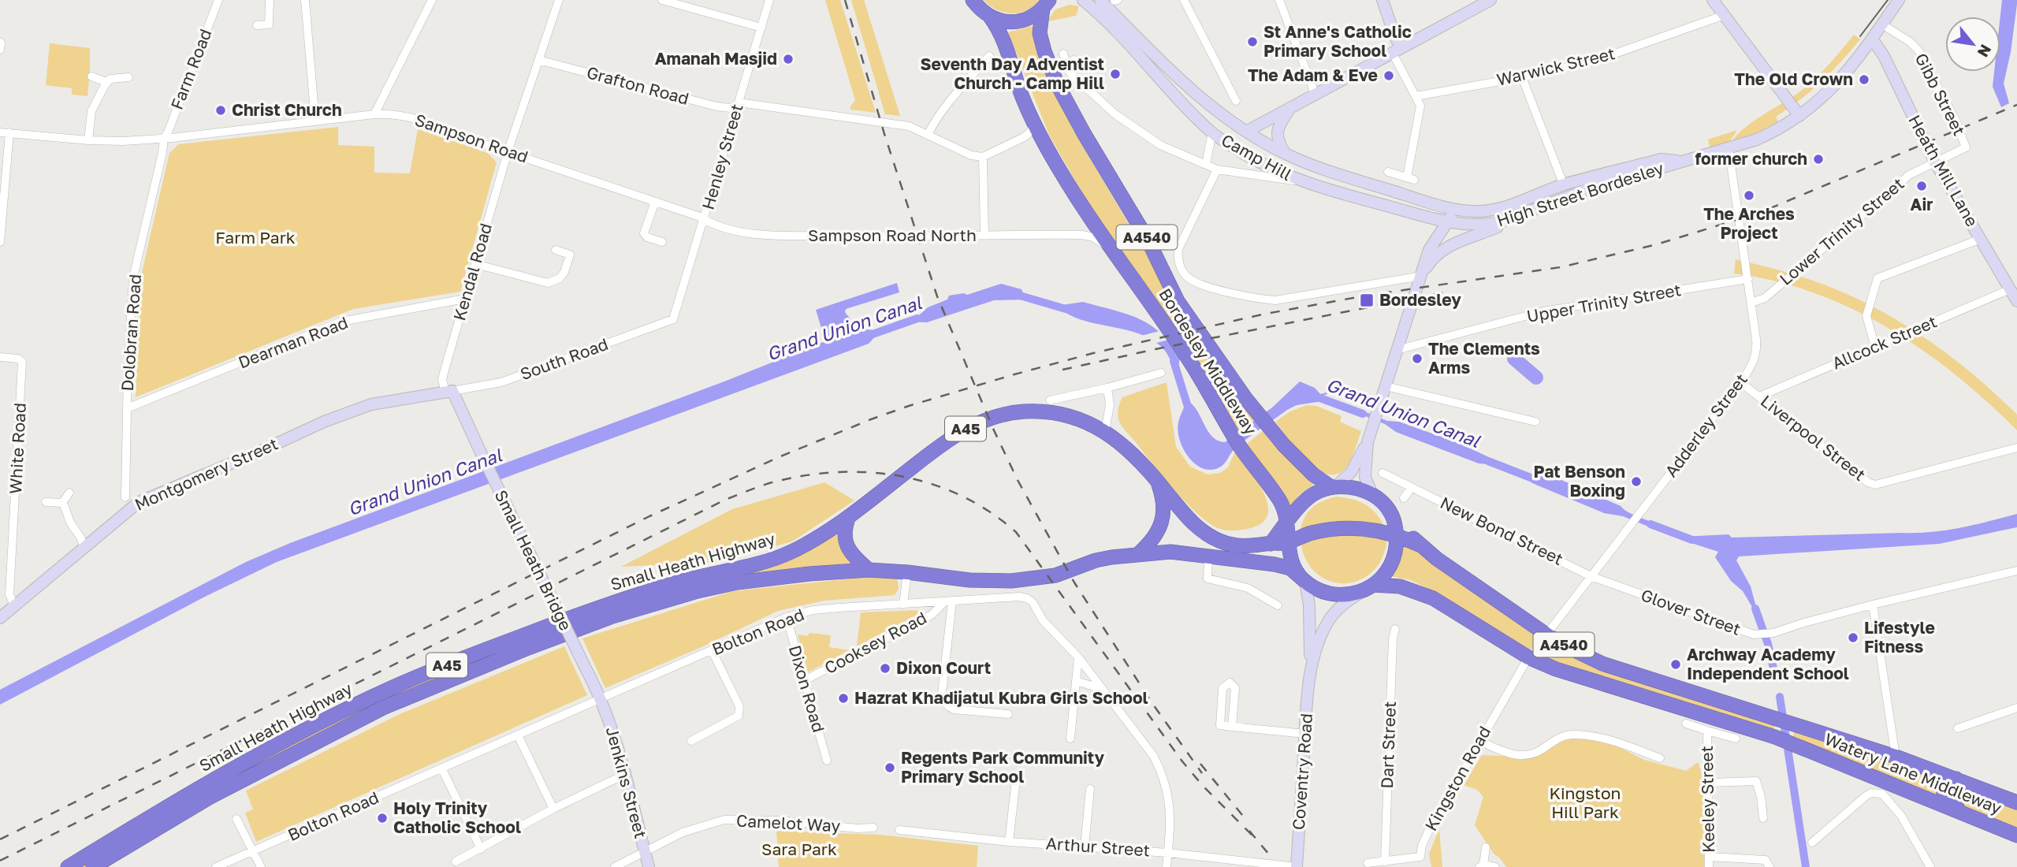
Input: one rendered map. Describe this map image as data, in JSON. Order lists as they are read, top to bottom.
{
  "streets": {
    "highway": [
      "A4540",
      "Bordesley Middleway",
      "A45",
      "Small Heath Highway",
      "Watery Lane Middleway"
    ],
    "main road": [
      "Camp Hill",
      "Heath Mill Lane",
      "High Street Bordesley",
      "Montgomery Street",
      "Small Heath Bridge",
      "Coventry Road",
      "Jenkins Street"
    ],
    "street": [
      "Warwick Street",
      "Farm Road",
      "Grafton Road",
      "Gibb Street",
      "Sampson Road",
      "Henley Street",
      "Lower Trinity Street",
      "Sampson Road North",
      "Kendal Road",
      "Upper Trinity Street",
      "Dolobran Road",
      "Dearman Road",
      "Allcock Street",
      "South Road",
      "Adderley Street",
      "Liverpool Street",
      "White Road",
      "New Bond Street",
      "Glover Street",
      "Bolton Road",
      "Cooksey Road",
      "Dixon Road",
      "Dart Street",
      "Kingston Road",
      "Keeley Street",
      "Camelot Way",
      "Arthur Street"
    ]
  },
  "crossings": [
    ["Farm Road", "Sampson Road"],
    ["Farm Road", "Dolobran Road"],
    ["Grafton Road", "Henley Street"],
    ["Grafton Road", "Kendal Road"],
    ["Gibb Street", "Heath Mill Lane"],
    ["Gibb Street", "High Street Bordesley"],
    ["Gibb Street", "Lower Trinity Street"],
    ["Sampson Road", "Henley Street"],
    ["Sampson Road", "Sampson Road North"],
    ["Sampson Road", "Kendal Road"],
    ["Sampson Road", "Dolobran Road"],
    ["Henley Street", "Sampson Road North"],
    ["Henley Street", "South Road"],
    ["Camp Hill", "High Street Bordesley"],
    ["Heath Mill Lane", "High Street Bordesley"],
    ["Heath Mill Lane", "Lower Trinity Street"],
    ["Heath Mill Lane", "Allcock Street"],
    ["High Street Bordesley", "Adderley Street"],
    ["Lower Trinity Street", "Adderley Street"],
    ["Sampson Road North", "Bordesley Middleway"],
    ["A4540", "Bordesley Middleway"],
    ["A4540", "Adderley Street"],
    ["A4540", "A45"],
    ["A4540", "Small Heath Highway"],
    ["A4540", "Coventry Road"],
    ["A4540", "Watery Lane Middleway"],
    ["A4540", "Kingston Road"],
    ["Kendal Road", "Dearman Road"],
    ["Kendal Road", "South Road"],
    ["Kendal Road", "Montgomery Street"],
    ["Kendal Road", "Small Heath Bridge"],
    ["Upper Trinity Street", "Adderley Street"],
    ["Dolobran Road", "Dearman Road"],
    ["Allcock Street", "Liverpool Street"],
    ["South Road", "Montgomery Street"],
    ["South Road", "Small Heath Bridge"],
    ["Adderley Street", "Liverpool Street"],
    ["Adderley Street", "New Bond Street"],
    ["Adderley Street", "Glover Street"],
    ["Adderley Street", "Watery Lane Middleway"],
    ["A45", "Small Heath Highway"],
    ["White Road", "Montgomery Street"],
    ["Montgomery Street", "Small Heath Bridge"],
    ["New Bond Street", "Glover Street"],
    ["Small Heath Bridge", "Bolton Road"],
    ["Small Heath Bridge", "Jenkins Street"],
    ["Small Heath Highway", "Coventry Road"],
    ["Bolton Road", "Cooksey Road"],
    ["Bolton Road", "Dixon Road"],
    ["Bolton Road", "Jenkins Street"],
    ["Bolton Road", "Arthur Street"],
    ["Cooksey Road", "Dixon Road"],
    ["Coventry Road", "Arthur Street"],
    ["Watery Lane Middleway", "Kingston Road"],
    ["Jenkins Street", "Camelot Way"]
  ],
  "water": ["Grand Union Canal"],
  "parks": ["Farm Park", "Kingston Hill Park", "Sara Park"],
  "places": {
    "other": [
      "St Anne's Catholic Primary School",
      "Amanah Masjid",
      "Seventh Day Adventist Church - Camp Hill",
      "The Adam & Eve",
      "The Old Crown",
      "Christ Church",
      "former church",
      "Air",
      "The Arches Project",
      "The Clements Arms",
      "Pat Benson Boxing",
      "Lifestyle Fitness",
      "Archway Academy Independent School",
      "Dixon Court",
      "Hazrat Khadijatul Kubra Girls School",
      "Regents Park Community Primary School",
      "Holy Trinity Catholic School"
    ],
    "transit": ["Bordesley"]
  },
  "north": "bottom right"
}
